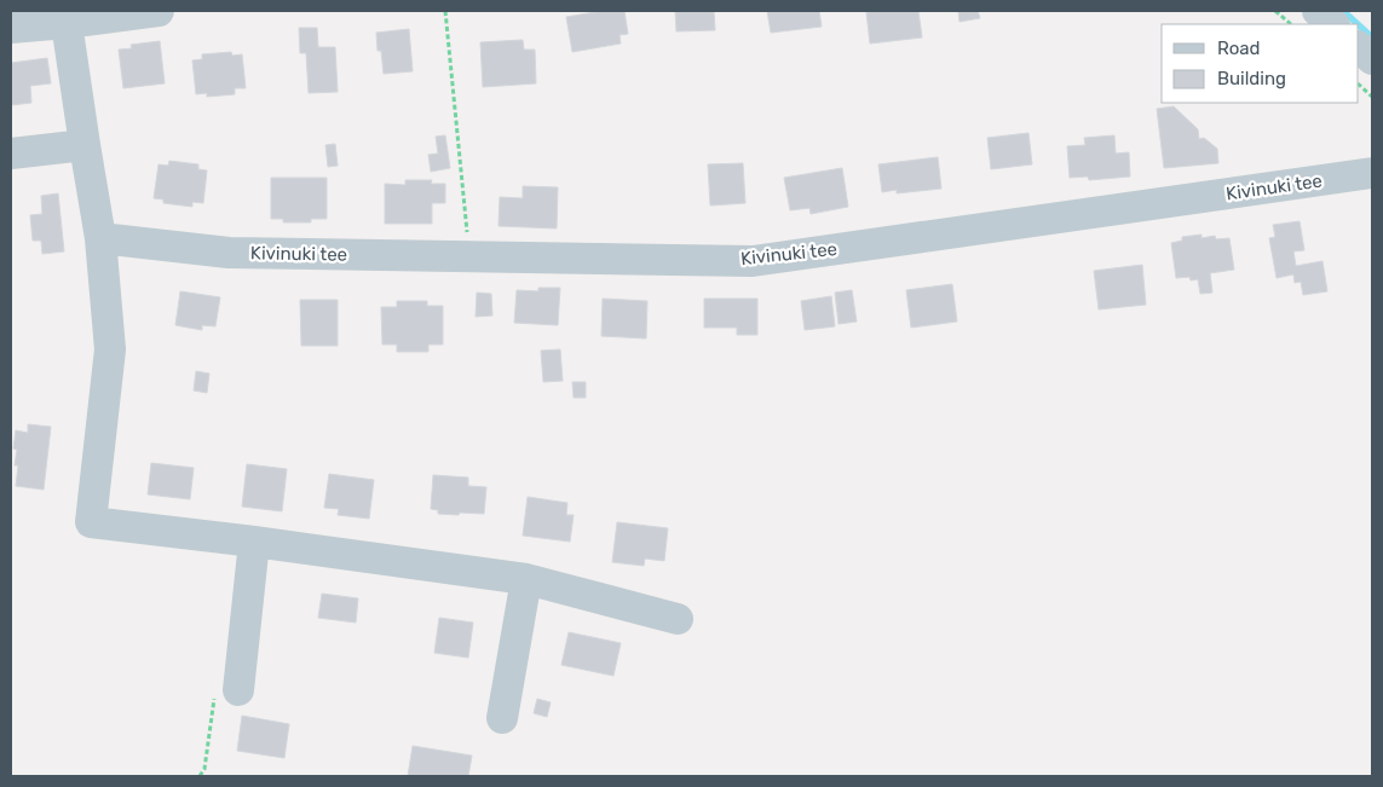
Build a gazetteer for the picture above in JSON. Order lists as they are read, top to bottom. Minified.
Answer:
{"streets":{"street":["Kivinuki tee"]},"legend":["Road","Building"]}
